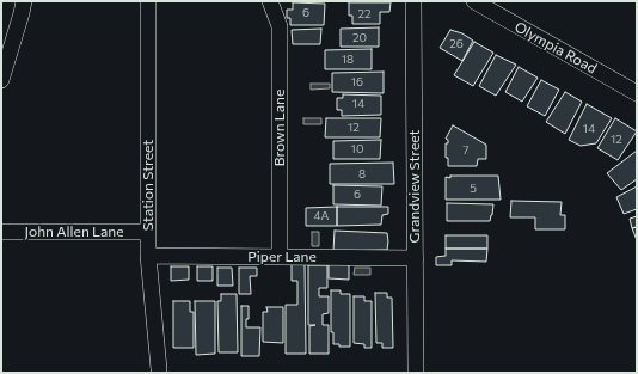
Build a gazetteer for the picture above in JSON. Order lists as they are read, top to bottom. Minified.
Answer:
{"streets":{"street":["Olympia Road","Brown Lane","Station Street","Grandview Street","John Allen Lane","Piper Lane"]},"crossings":[["Brown Lane","Piper Lane"],["Station Street","John Allen Lane"],["Station Street","Piper Lane"],["Grandview Street","Piper Lane"]],"house_numbers":["6","22","20","26","18","16","14","12","14","12","10","7","8","5","6","4A"]}
